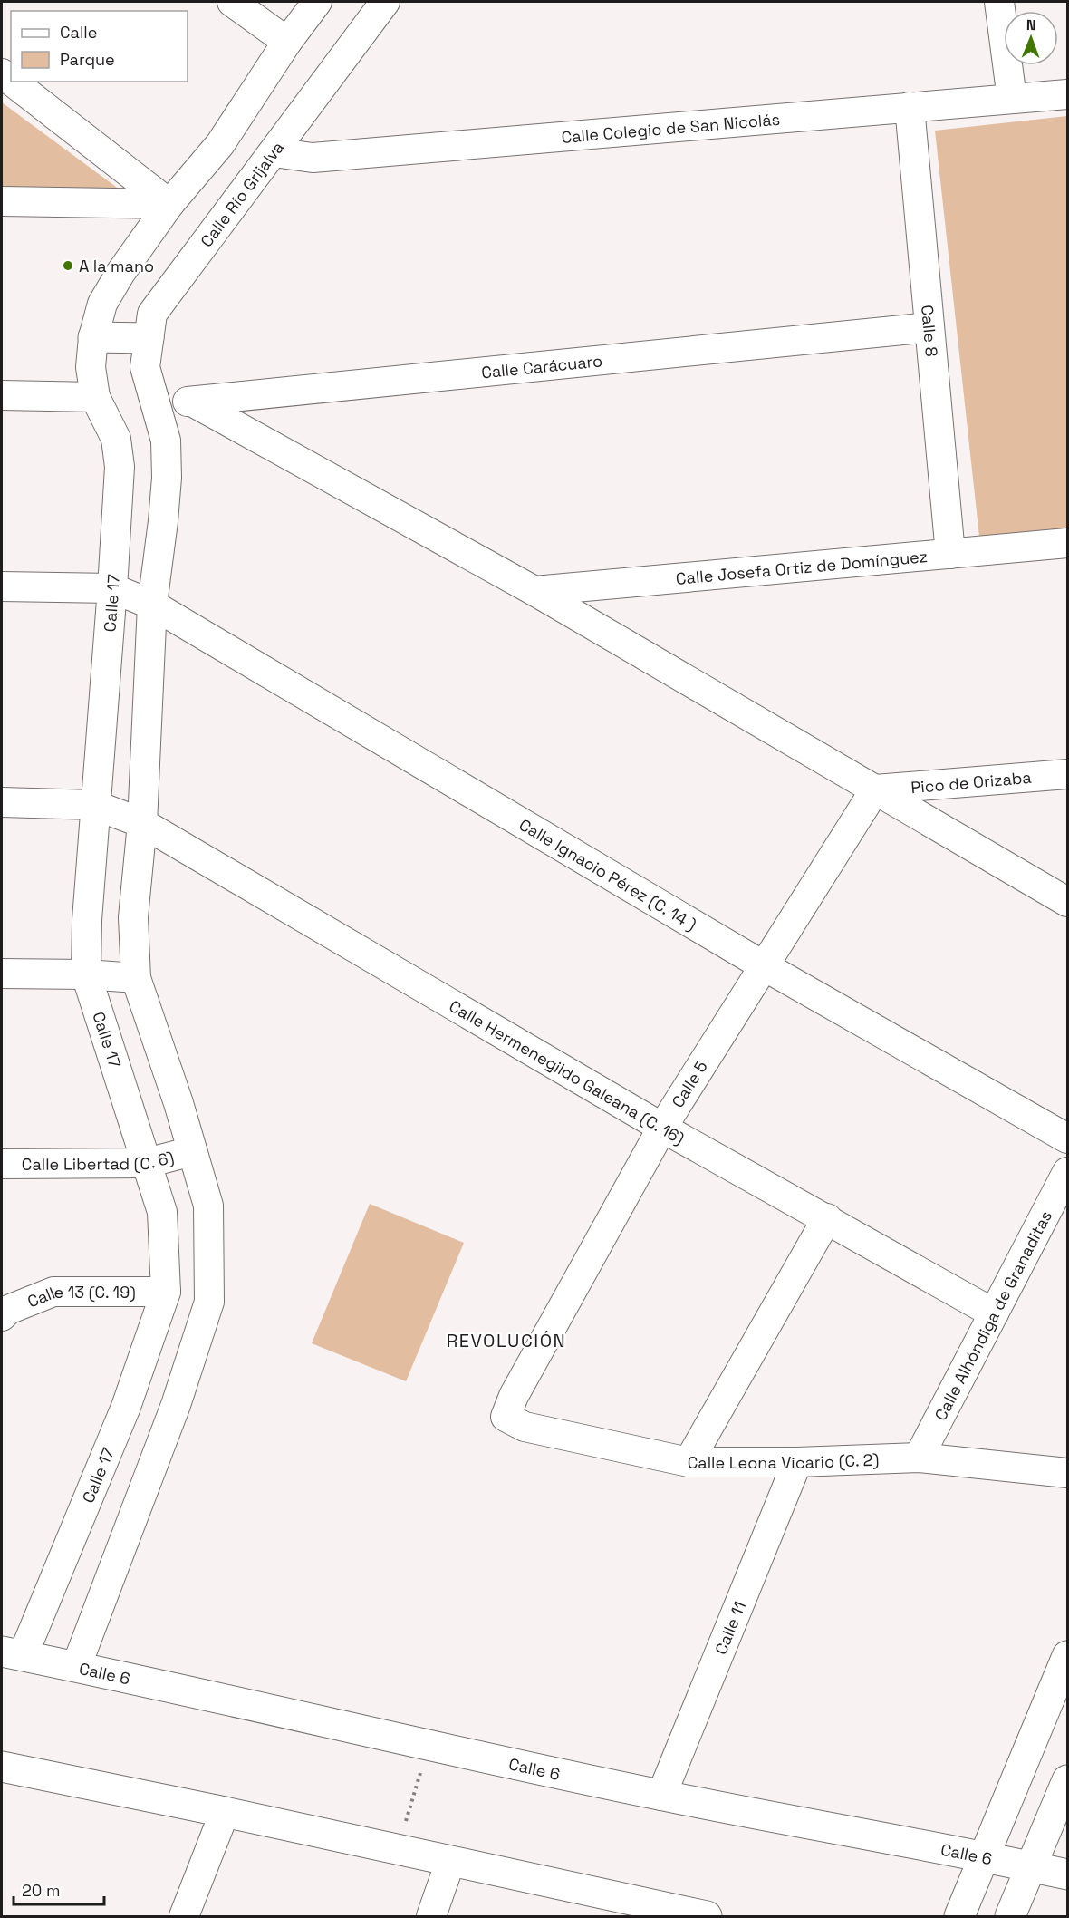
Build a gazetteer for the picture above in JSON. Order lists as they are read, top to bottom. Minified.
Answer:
{"streets":{"main road":["Calle 6"],"street":["Calle Colegio de San Nicolás","Calle Río Grijalva","Calle 8","Calle Carácuaro","Calle Josefa Ortiz de Domínguez","Calle 17","Pico de Orizaba","Calle Ignacio Pérez (C. 14 )","Calle Hermenegildo Galeana (C. 16)","Calle 5","Calle Libertad (C. 6)","Calle 13 (C. 19)","Calle Alhóndiga de Granaditas","Calle Leona Vicario (C. 2)","Calle 11"]},"crossings":[["Calle Colegio de San Nicolás","Calle Río Grijalva"],["Calle Colegio de San Nicolás","Calle 8"],["Calle Río Grijalva","Calle Carácuaro"],["Calle 8","Calle Carácuaro"],["Calle 8","Calle Josefa Ortiz de Domínguez"],["Calle 17","Calle Ignacio Pérez (C. 14 )"],["Calle 17","Calle Hermenegildo Galeana (C. 16)"],["Calle 17","Calle Libertad (C. 6)"],["Calle 17","Calle 13 (C. 19)"],["Calle 17","Calle 6"],["Pico de Orizaba","Calle 5"],["Calle Ignacio Pérez (C. 14 )","Calle 5"],["Calle Hermenegildo Galeana (C. 16)","Calle 5"],["Calle Hermenegildo Galeana (C. 16)","Calle Alhóndiga de Granaditas"],["Calle 5","Calle Leona Vicario (C. 2)"],["Calle Alhóndiga de Granaditas","Calle Leona Vicario (C. 2)"],["Calle Leona Vicario (C. 2)","Calle 11"],["Calle 11","Calle 6"]],"districts":["REVOLUCIÓN"],"places":["A la mano"],"legend":["Calle","Parque"],"scale_bar":"20 m","north":"top"}
